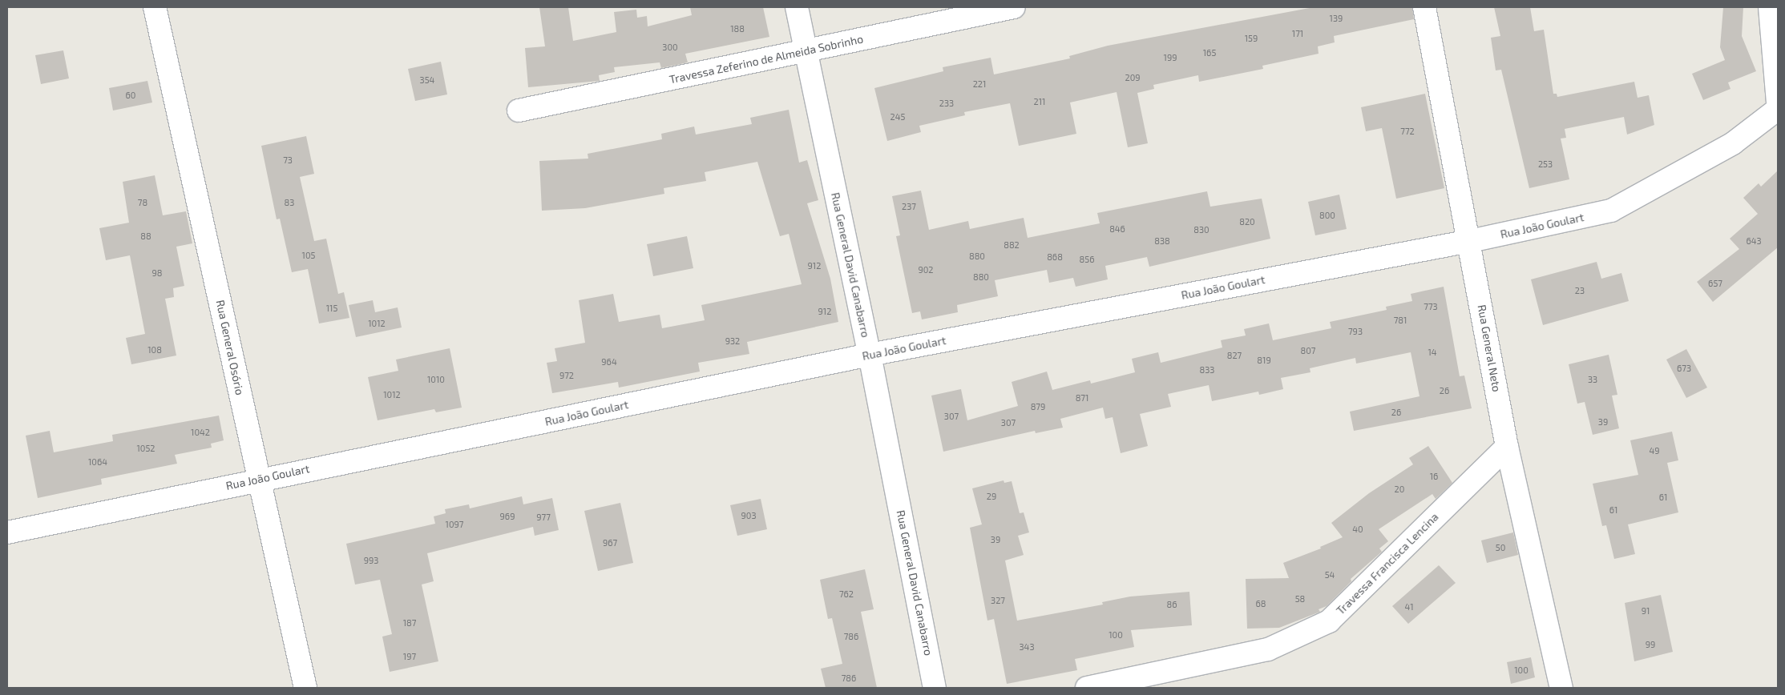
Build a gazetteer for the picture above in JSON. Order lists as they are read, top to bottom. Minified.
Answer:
{"streets":{"street":["Travessa Zeferino de Almeida Sobrinho","Rua João Goulart","Rua General David Canabarro","Rua General Osório","Rua General Neto","Travessa Francisca Lencina"]},"crossings":[["Travessa Zeferino de Almeida Sobrinho","Rua General David Canabarro"],["Rua João Goulart","Rua General David Canabarro"],["Rua João Goulart","Rua General Osório"],["Rua João Goulart","Rua General Neto"],["Rua General Neto","Travessa Francisca Lencina"]],"house_numbers":["139","188","171","159","300","165","199","209","354","221","60","211","233","245","772","73","253","78","83","237","800","820","846","830","88","838","643","882","105","880","868","856","912","902","98","880","657","23","773","115","912","781","1012","793","932","108","807","14","827","819","964","673","833","972","1010","33","26","1012","871","879","26","307","39","307","1042","1052","49","1064","16","20","29","61","61","903","969","977","1097","40","39","967","50","993","54","762","58","327","68","86","41","91","187","100","786","99","343","197","100","786"]}
